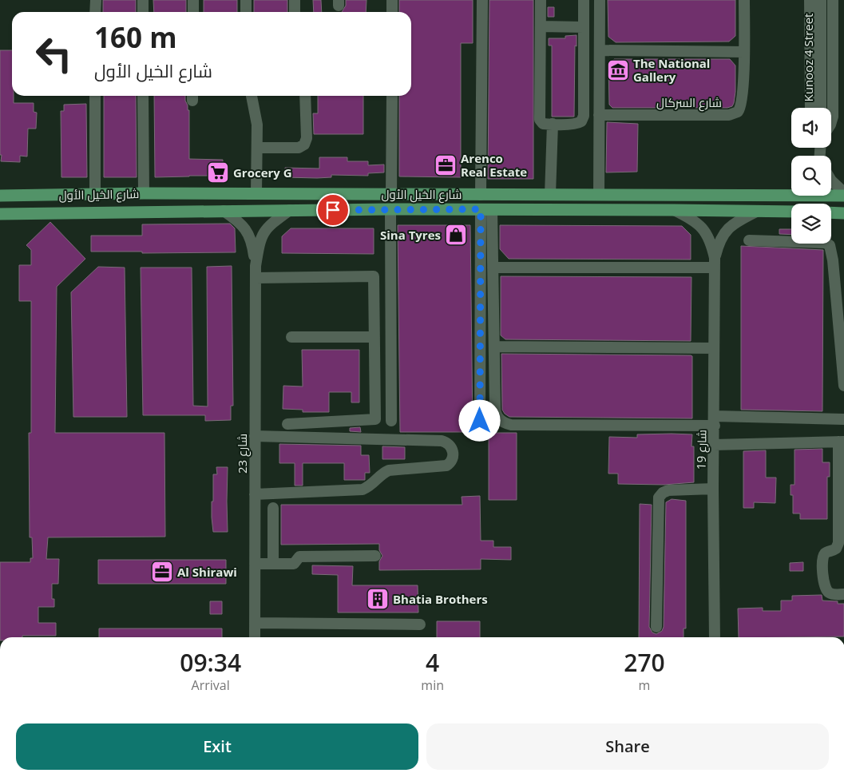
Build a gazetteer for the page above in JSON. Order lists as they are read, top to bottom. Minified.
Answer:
{"streets":{"main road":["شارع الخيل الأول"],"street":["Kunooz 4 Street","شارع السركال","شارع 19","شارع 23"]},"crossings":[["شارع الخيل الأول","شارع 19"],["شارع الخيل الأول","شارع 23"]],"places":{"museum":["The National Gallery"],"office":["Arenco Real Estate","Al Shirawi"],"supermarket":["Grocery G"],"shop":["Sina Tyres"],"building":["Bhatia Brothers"]},"page":{"turn":["160 m","شارع الخيل الأول"],"eta":["09:34","Arrival","4","min","270","m"],"buttons":["Exit","Share"]}}
